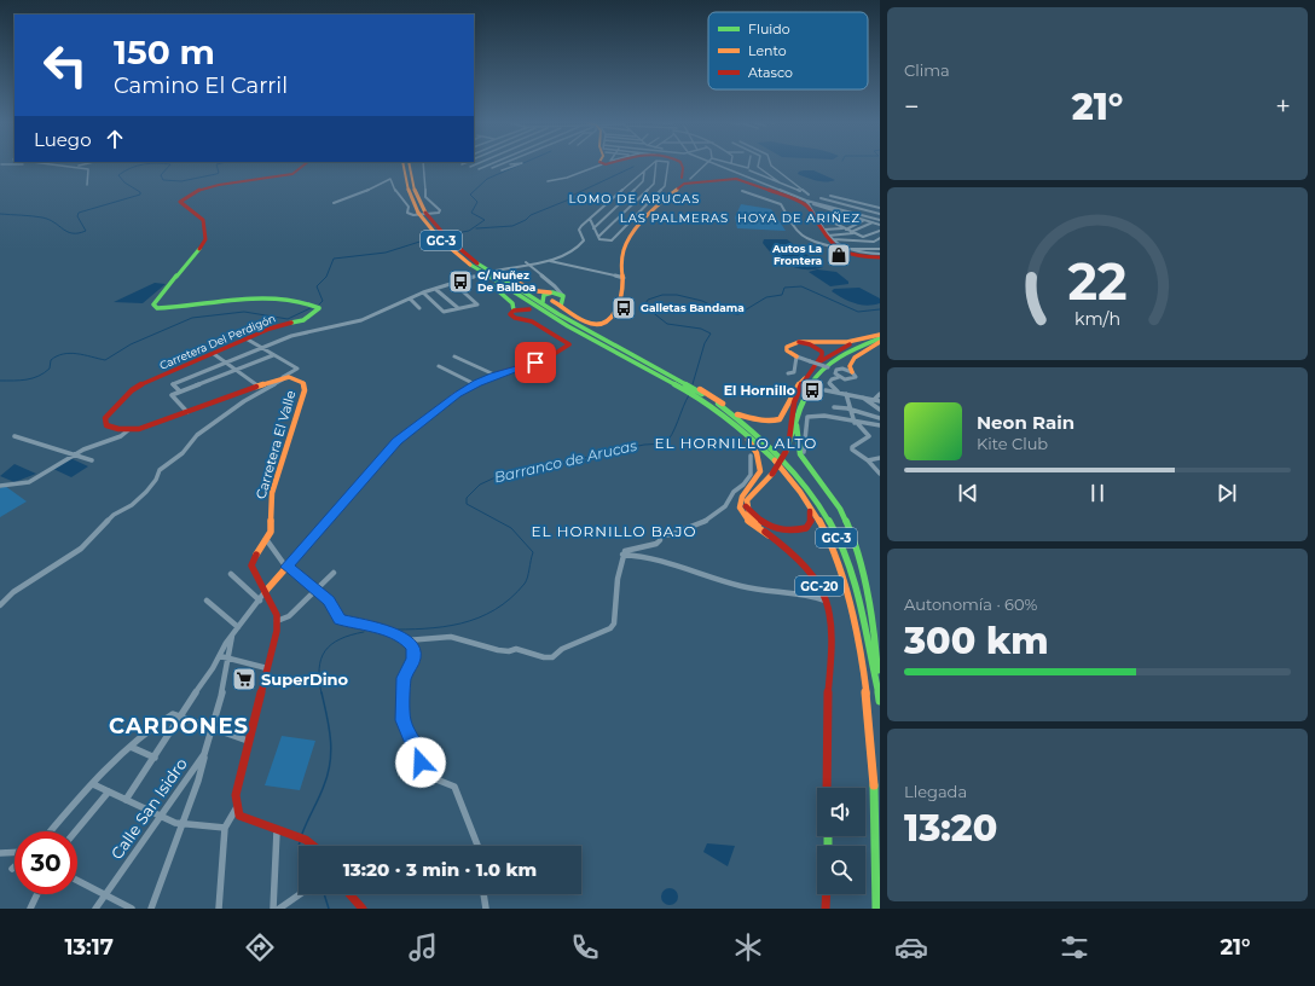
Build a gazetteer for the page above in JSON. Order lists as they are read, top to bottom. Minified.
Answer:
{"streets":{"main road":["GC-3","Carretera Del Perdigón","Carretera El Valle","GC-20"],"street":["Calle San Isidro"]},"crossings":[["Carretera Del Perdigón","Carretera El Valle"]],"districts":["LOMO DE ARUCAS","LAS PALMERAS","HOYA DE ARIÑEZ","EL HORNILLO ALTO","EL HORNILLO BAJO","CARDONES"],"water":["Barranco de Arucas"],"places":{"shop":["Autos La Frontera"],"bus stop":["C/ Nuñez De Balboa","Galletas Bandama","El Hornillo"],"supermarket":["SuperDino"]},"legend":["Fluido","Lento","Atasco"],"page":{"tile":["Clima",["Autonomía · 60%","300 km"],["Llegada","13:20"]],"turn":["150 m","Camino El Carril"],"heat":["−","21°","+"],"then":"Luego","song":["Neon Rain","Kite Club"],"limit":"30","trip":"13:20 · 3 min · 1.0 km","tabs":["13:17","21°"],"gauge":["22","km/h"]}}
